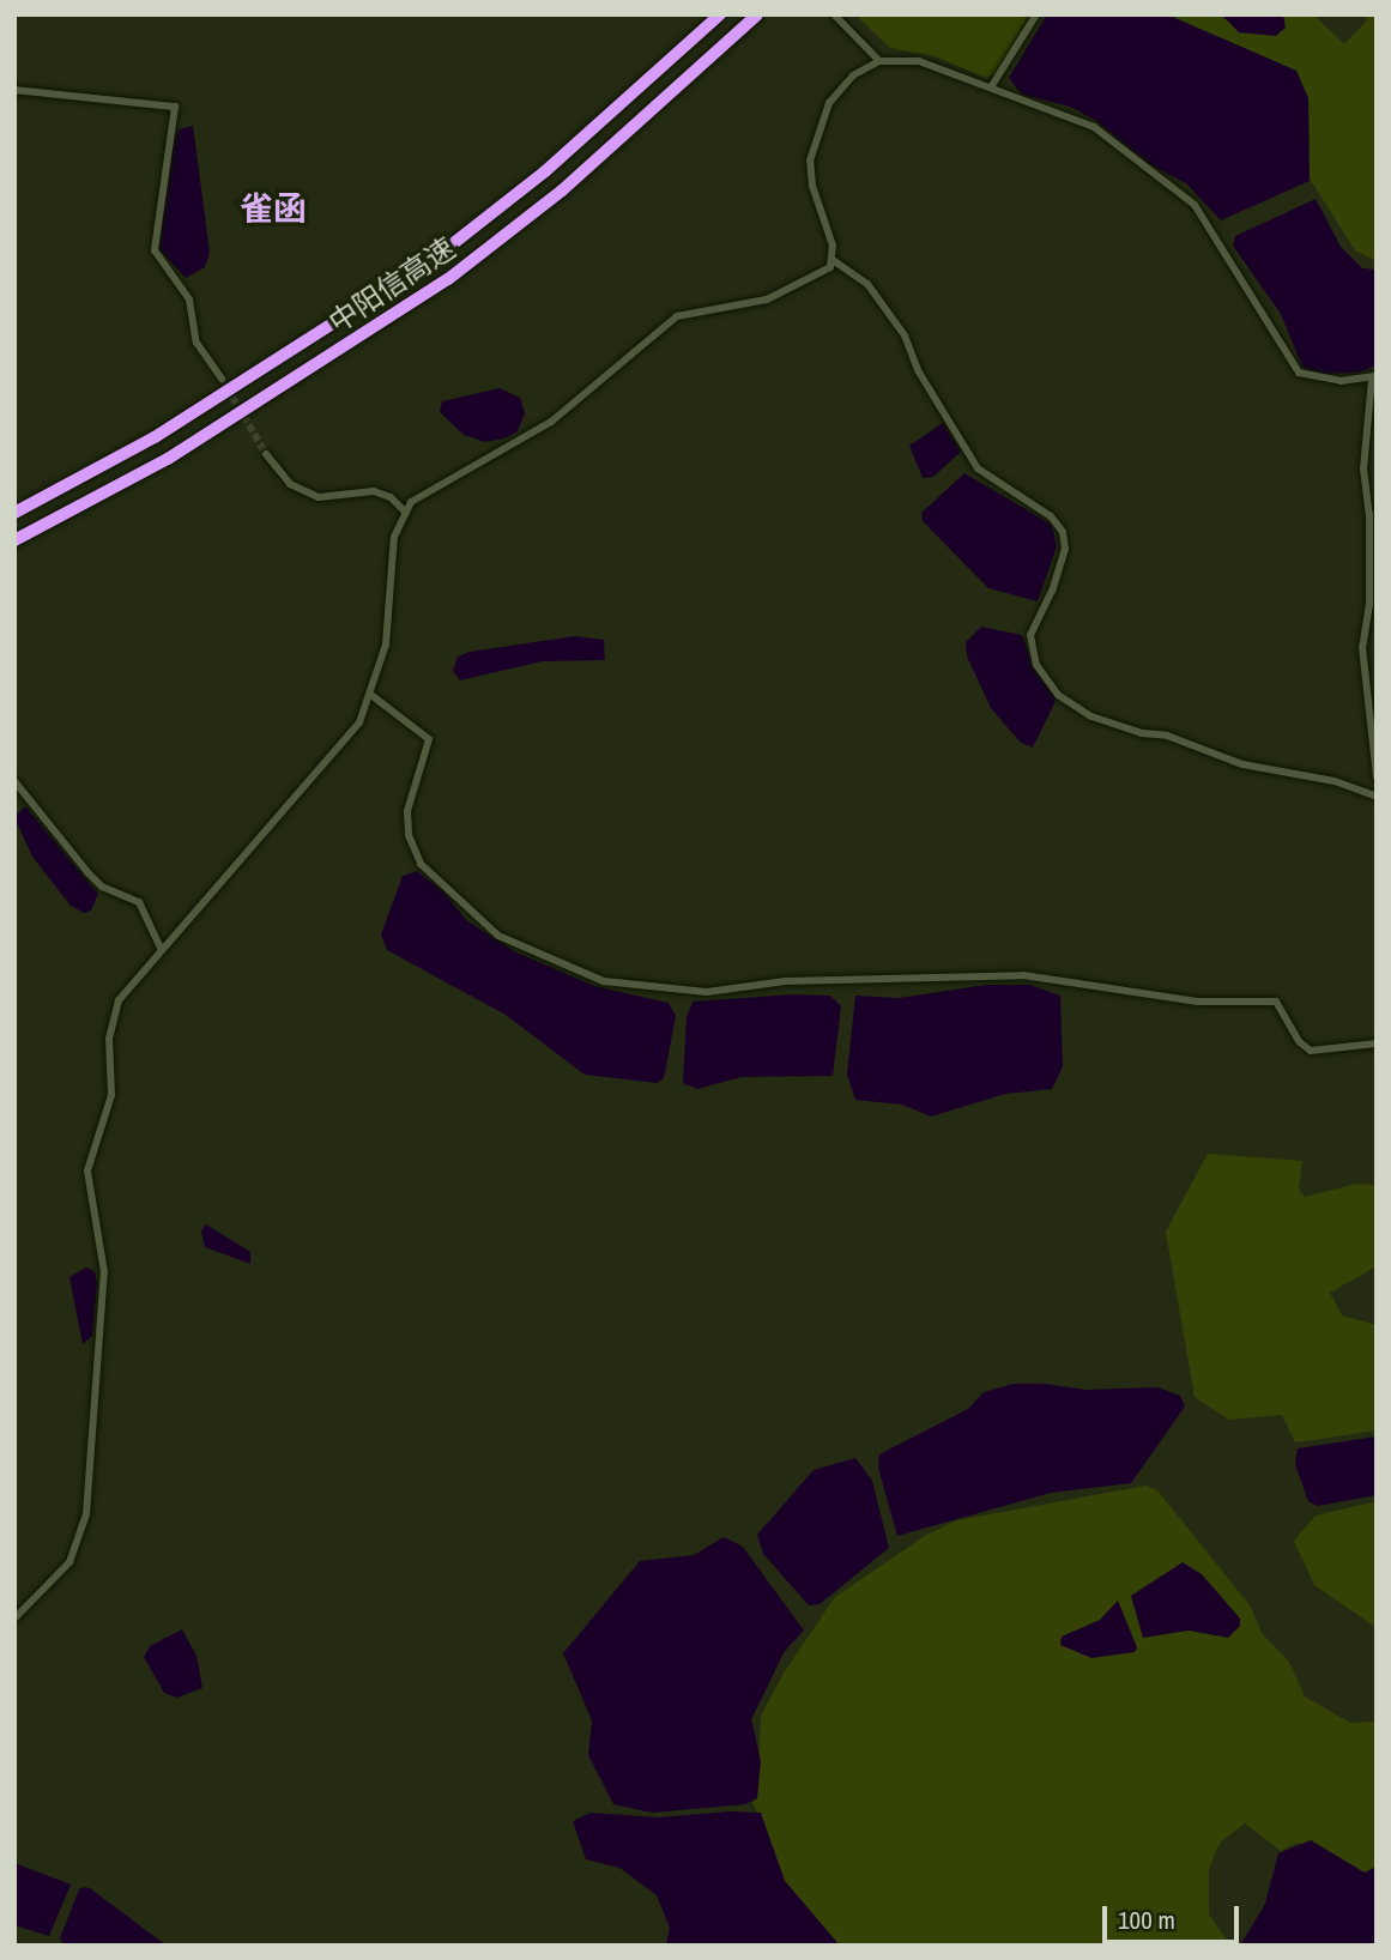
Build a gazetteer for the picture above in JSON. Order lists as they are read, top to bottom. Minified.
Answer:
{"streets":{"highway":["中阳信高速"]},"districts":["雀函"],"scale_bar":"100 m"}
